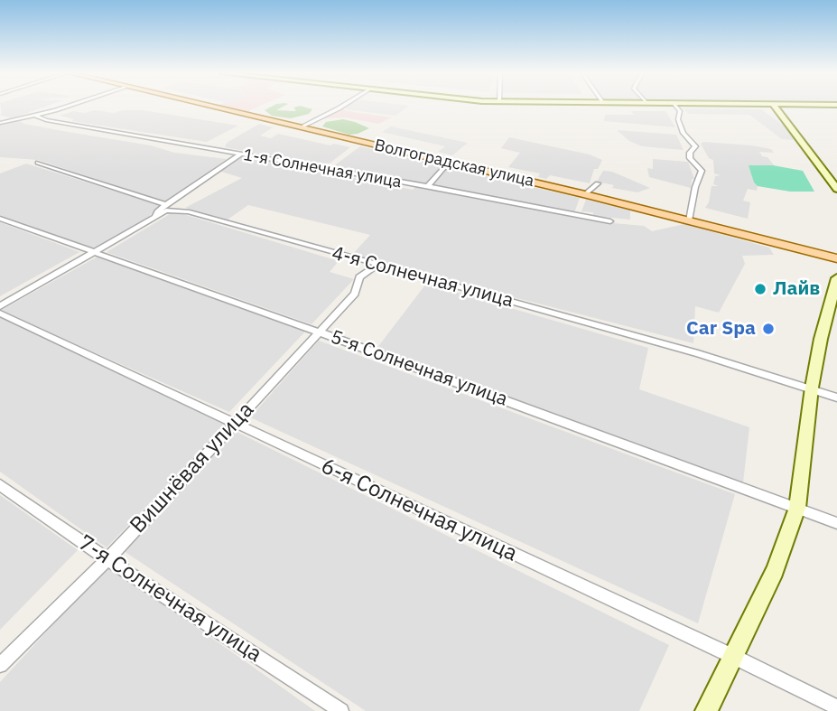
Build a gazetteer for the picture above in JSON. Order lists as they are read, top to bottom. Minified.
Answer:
{"streets":{"main road":["Волгоградская улица"],"street":["1-я Солнечная улица","4-я Солнечная улица","5-я Солнечная улица","Вишнёвая улица","6-я Солнечная улица","7-я Солнечная улица"]},"crossings":[["4-я Солнечная улица","Вишнёвая улица"],["5-я Солнечная улица","Вишнёвая улица"],["Вишнёвая улица","6-я Солнечная улица"],["Вишнёвая улица","7-я Солнечная улица"]],"places":["Лайв","Car Spa"]}
